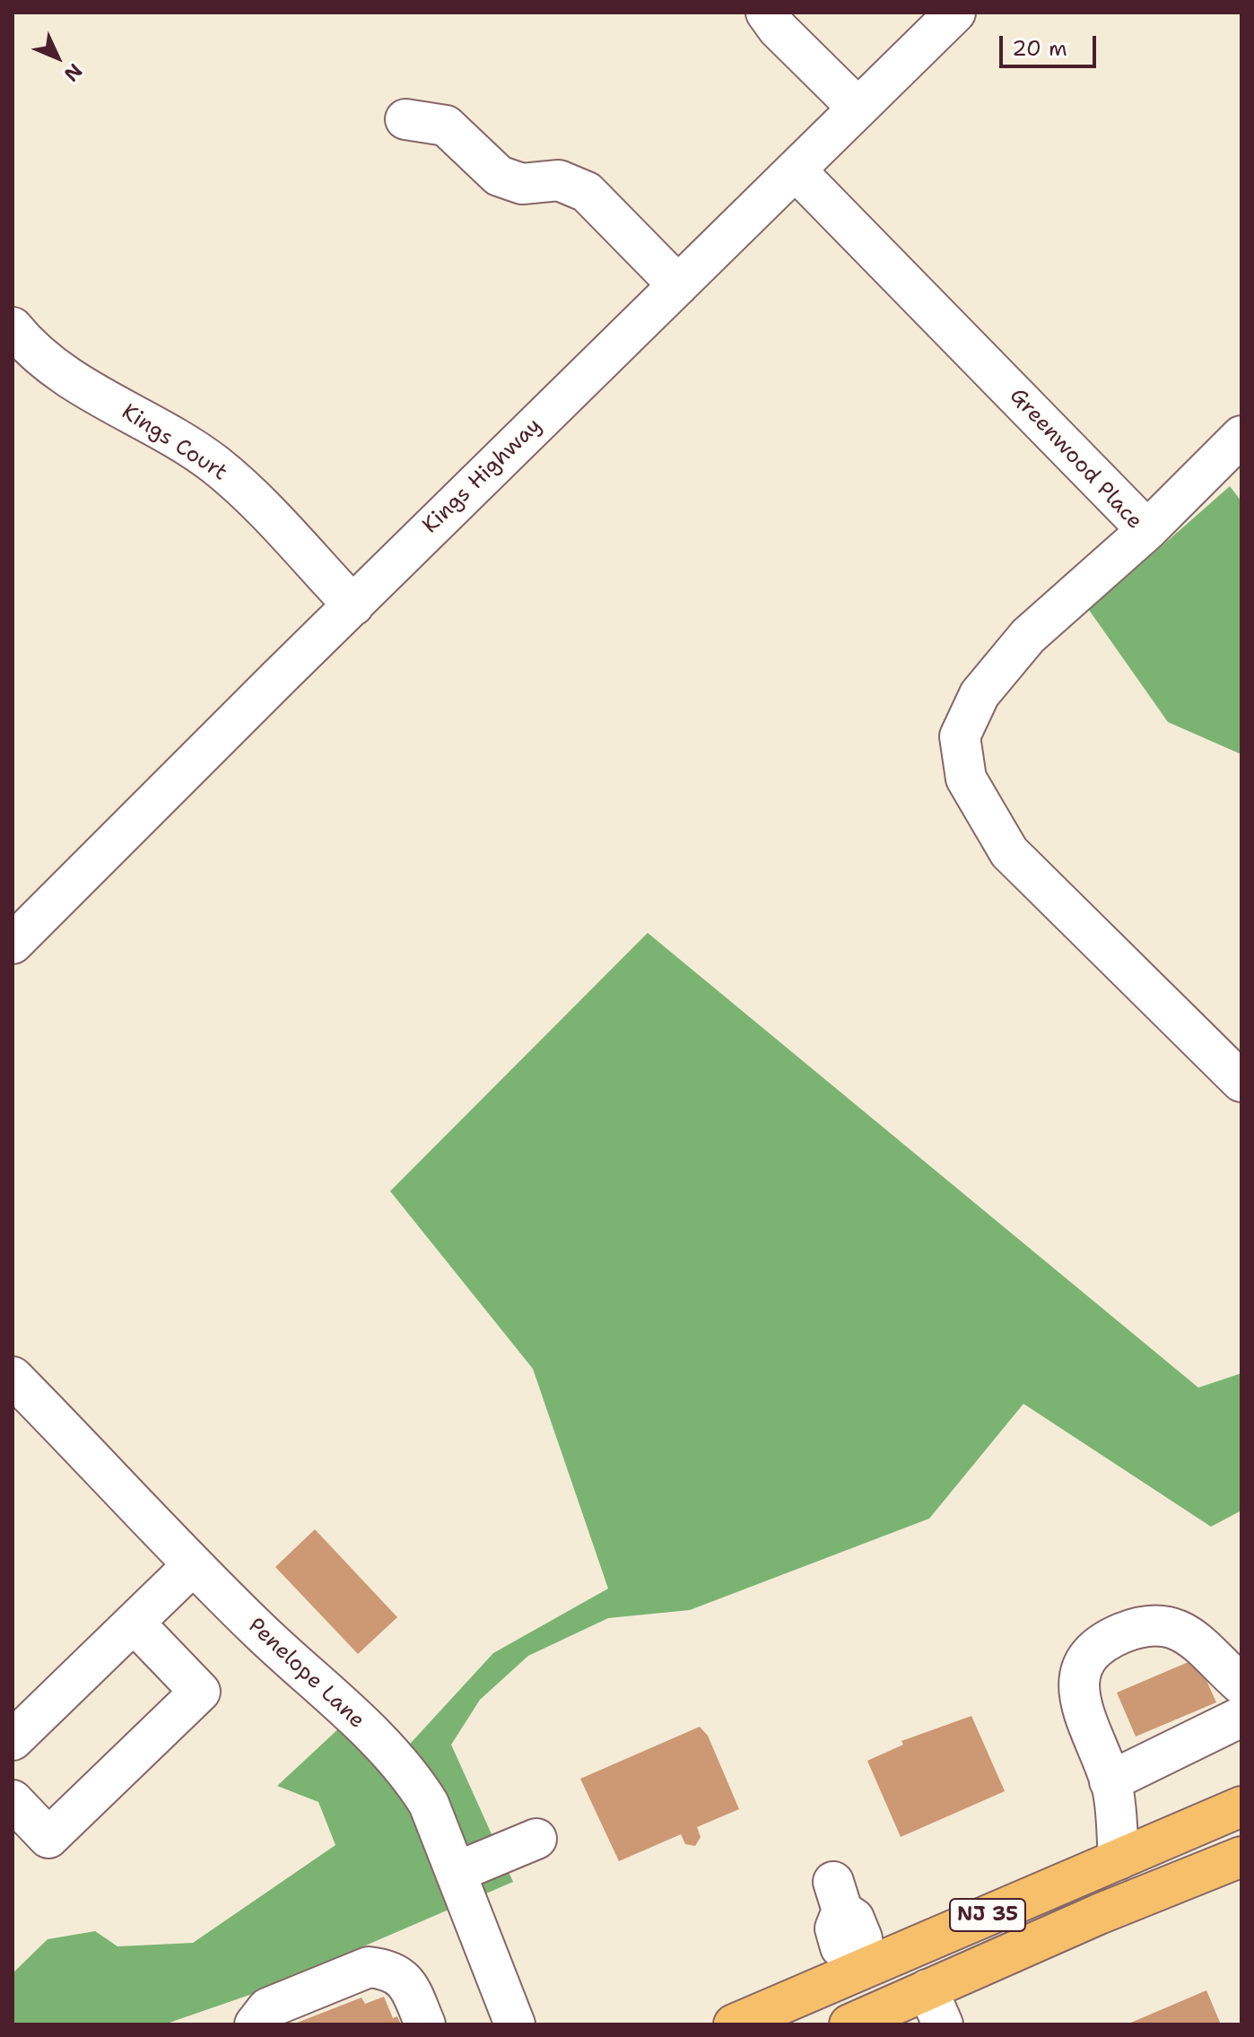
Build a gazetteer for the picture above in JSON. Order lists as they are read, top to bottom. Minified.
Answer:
{"streets":{"highway":["NJ 35"],"street":["Kings Court","Greenwood Place","Kings Highway","Penelope Lane"]},"crossings":[["Kings Court","Kings Highway"],["Greenwood Place","Kings Highway"]],"scale_bar":"20 m","north":"bottom right"}
